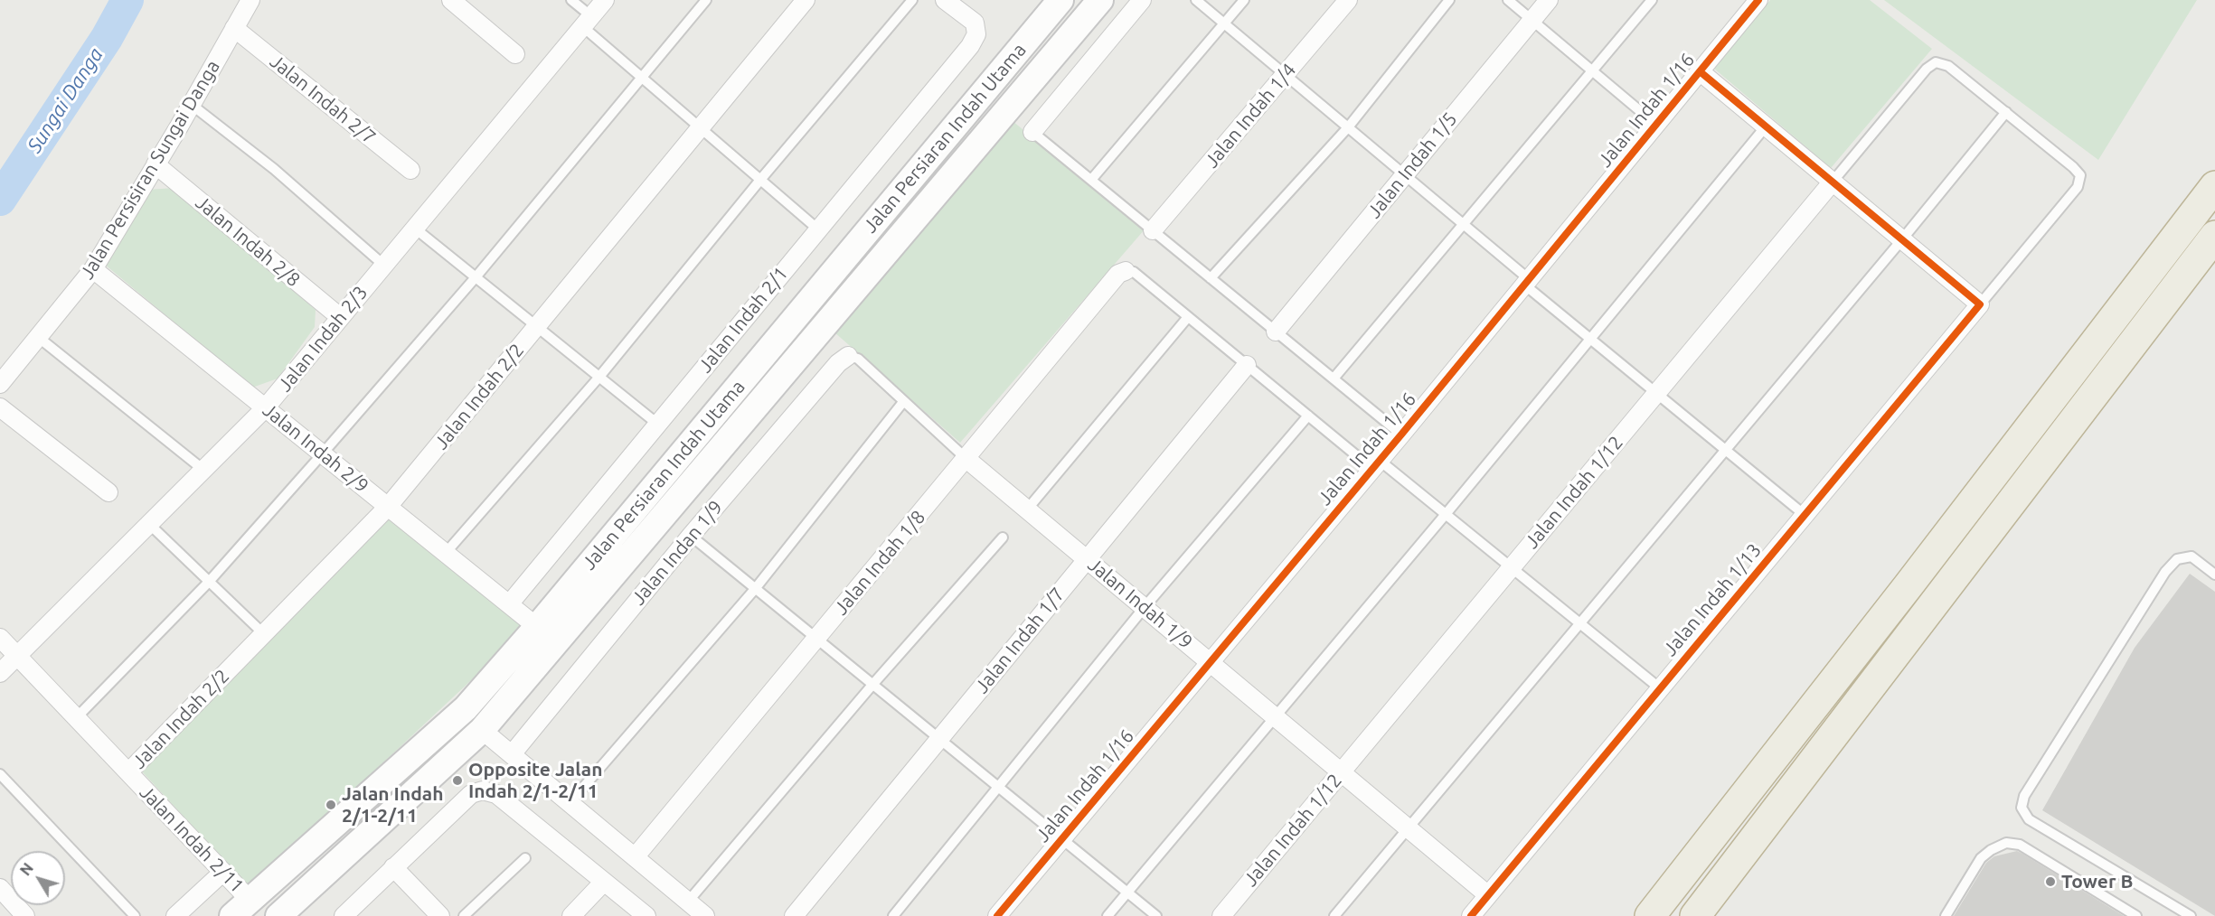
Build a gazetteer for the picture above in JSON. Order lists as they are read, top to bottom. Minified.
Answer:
{"streets":{"main road":["Jalan Persiaran Indah Utama"],"street":["Jalan Indah 2/7","Jalan Indah 1/16","Jalan Indah 1/4","Jalan Indah 1/5","Jalan Persisiran Sungai Danga","Jalan Indah 2/8","Jalan Indah 2/1","Jalan Indah 2/3","Jalan Indah 2/2","Jalan Indah 2/9","Jalan Indah 1/12","Jalan Indan 1/9","Jalan Indah 1/8","Jalan Indah 1/13","Jalan Indah 1/9","Jalan Indah 1/7","Jalan Indah 2/11"]},"crossings":[["Jalan Indah 2/7","Jalan Persisiran Sungai Danga"],["Jalan Indah 1/16","Jalan Indah 1/9"],["Jalan Persiaran Indah Utama","Jalan Indah 2/9"],["Jalan Persiaran Indah Utama","Jalan Indah 2/11"],["Jalan Persisiran Sungai Danga","Jalan Indah 2/8"],["Jalan Persisiran Sungai Danga","Jalan Indah 2/9"],["Jalan Indah 2/8","Jalan Indah 2/3"],["Jalan Indah 2/1","Jalan Indah 2/9"],["Jalan Indah 2/3","Jalan Indah 2/9"],["Jalan Indah 2/3","Jalan Indah 2/11"],["Jalan Indah 2/2","Jalan Indah 2/9"],["Jalan Indah 2/2","Jalan Indah 2/11"],["Jalan Indah 1/12","Jalan Indah 1/13"],["Jalan Indah 1/12","Jalan Indah 1/9"],["Jalan Indah 1/8","Jalan Indah 1/9"],["Jalan Indah 1/13","Jalan Indah 1/9"],["Jalan Indah 1/9","Jalan Indah 1/7"]],"water":["Sungai Danga"],"places":["Opposite Jalan Indah 2/1-2/11","Jalan Indah 2/1-2/11","Tower B"],"north":"top left"}
